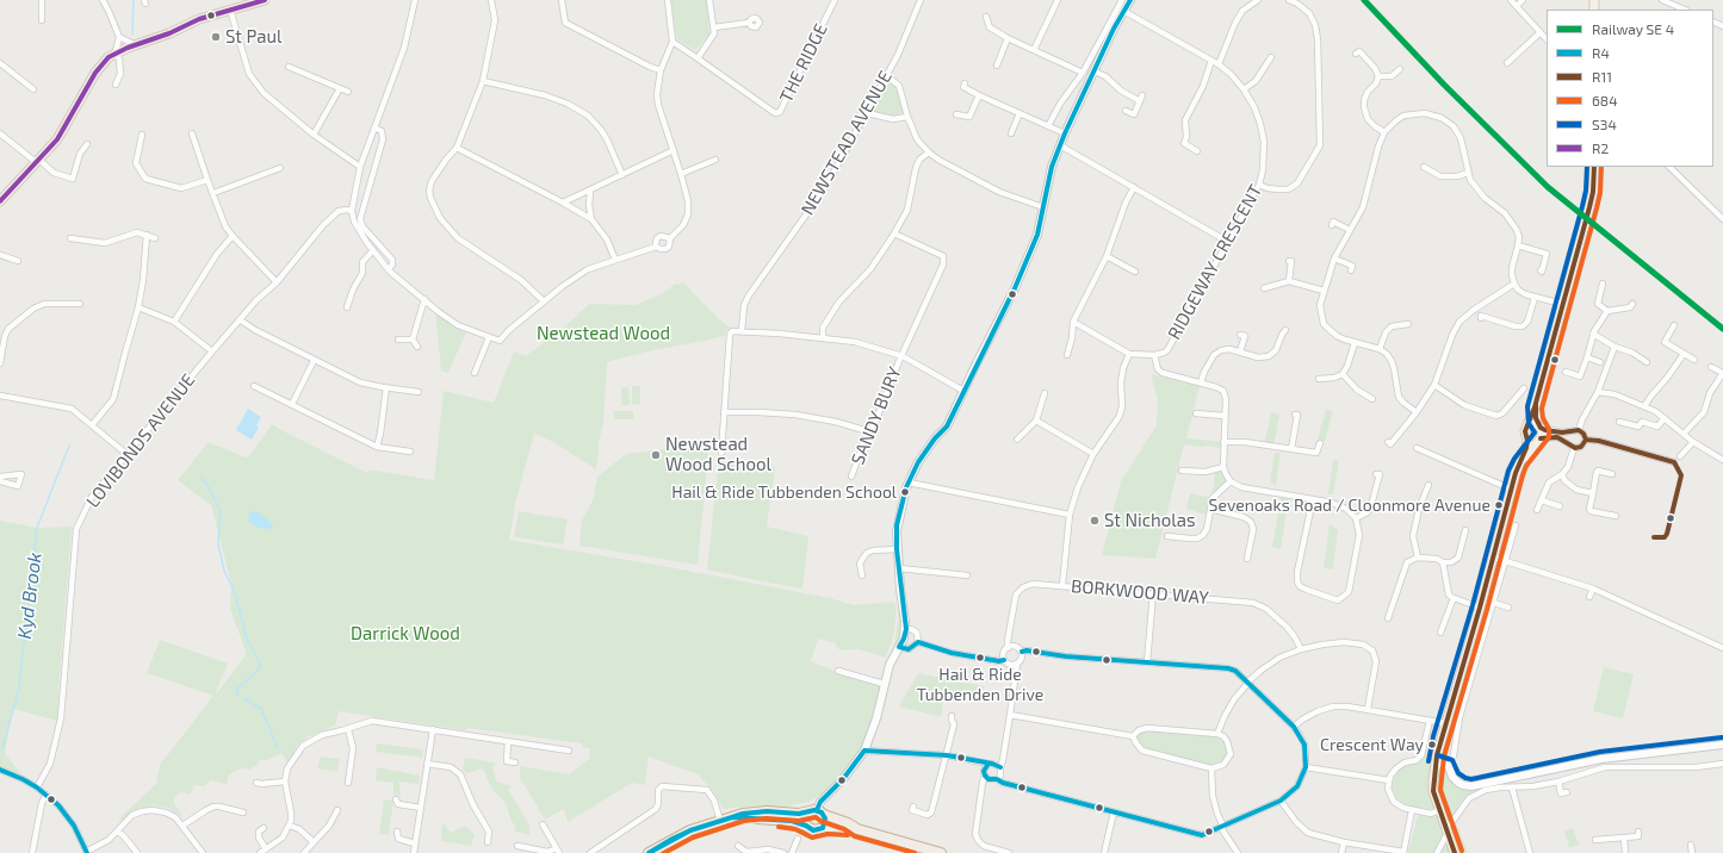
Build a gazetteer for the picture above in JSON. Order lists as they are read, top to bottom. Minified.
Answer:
{"streets":{"street":["THE RIDGE","NEWSTEAD AVENUE","RIDGEWAY CRESCENT","SANDY BURY","LOVIBONDS AVENUE","BORKWOOD WAY"]},"water":["Kyd Brook"],"parks":["Newstead Wood","Darrick Wood"],"places":["St Paul","Newstead Wood School","Hail & Ride Tubbenden School","Sevenoaks Road / Cloonmore Avenue","St Nicholas","Hail & Ride Tubbenden Drive","Crescent Way"],"lines":["transit line R4","transit line R2","transit line R11","transit line 684","transit line S34"],"legend":["Railway SE 4","R4","R11","684","S34","R2"]}
